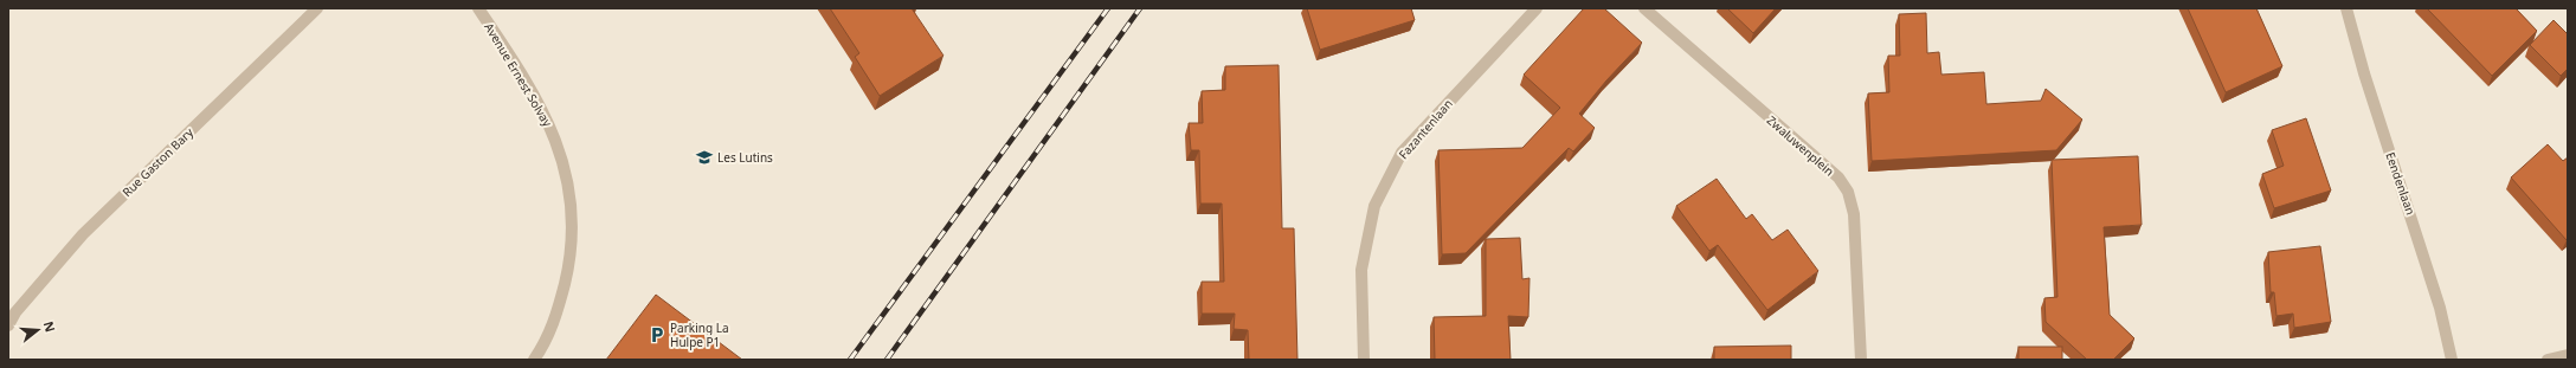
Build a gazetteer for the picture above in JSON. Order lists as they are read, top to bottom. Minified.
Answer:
{"streets":{"street":["Avenue Ernest Solvay","Fazantenlaan","Zwaluwenplein","Rue Gaston Bary","Eendenlaan"]},"places":{"school or university":["Les Lutins"],"parking":["Parking La Hulpe P1"]},"north":"right"}
